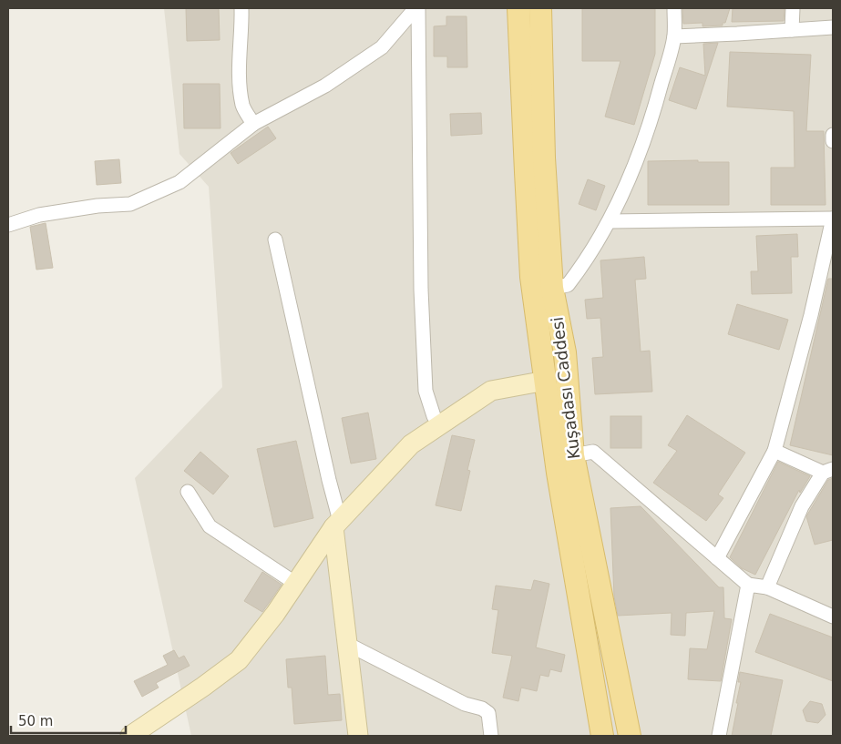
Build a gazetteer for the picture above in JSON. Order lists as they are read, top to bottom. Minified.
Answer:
{"streets":{"main road":["Kuşadası Caddesi"]},"scale_bar":"50 m"}
